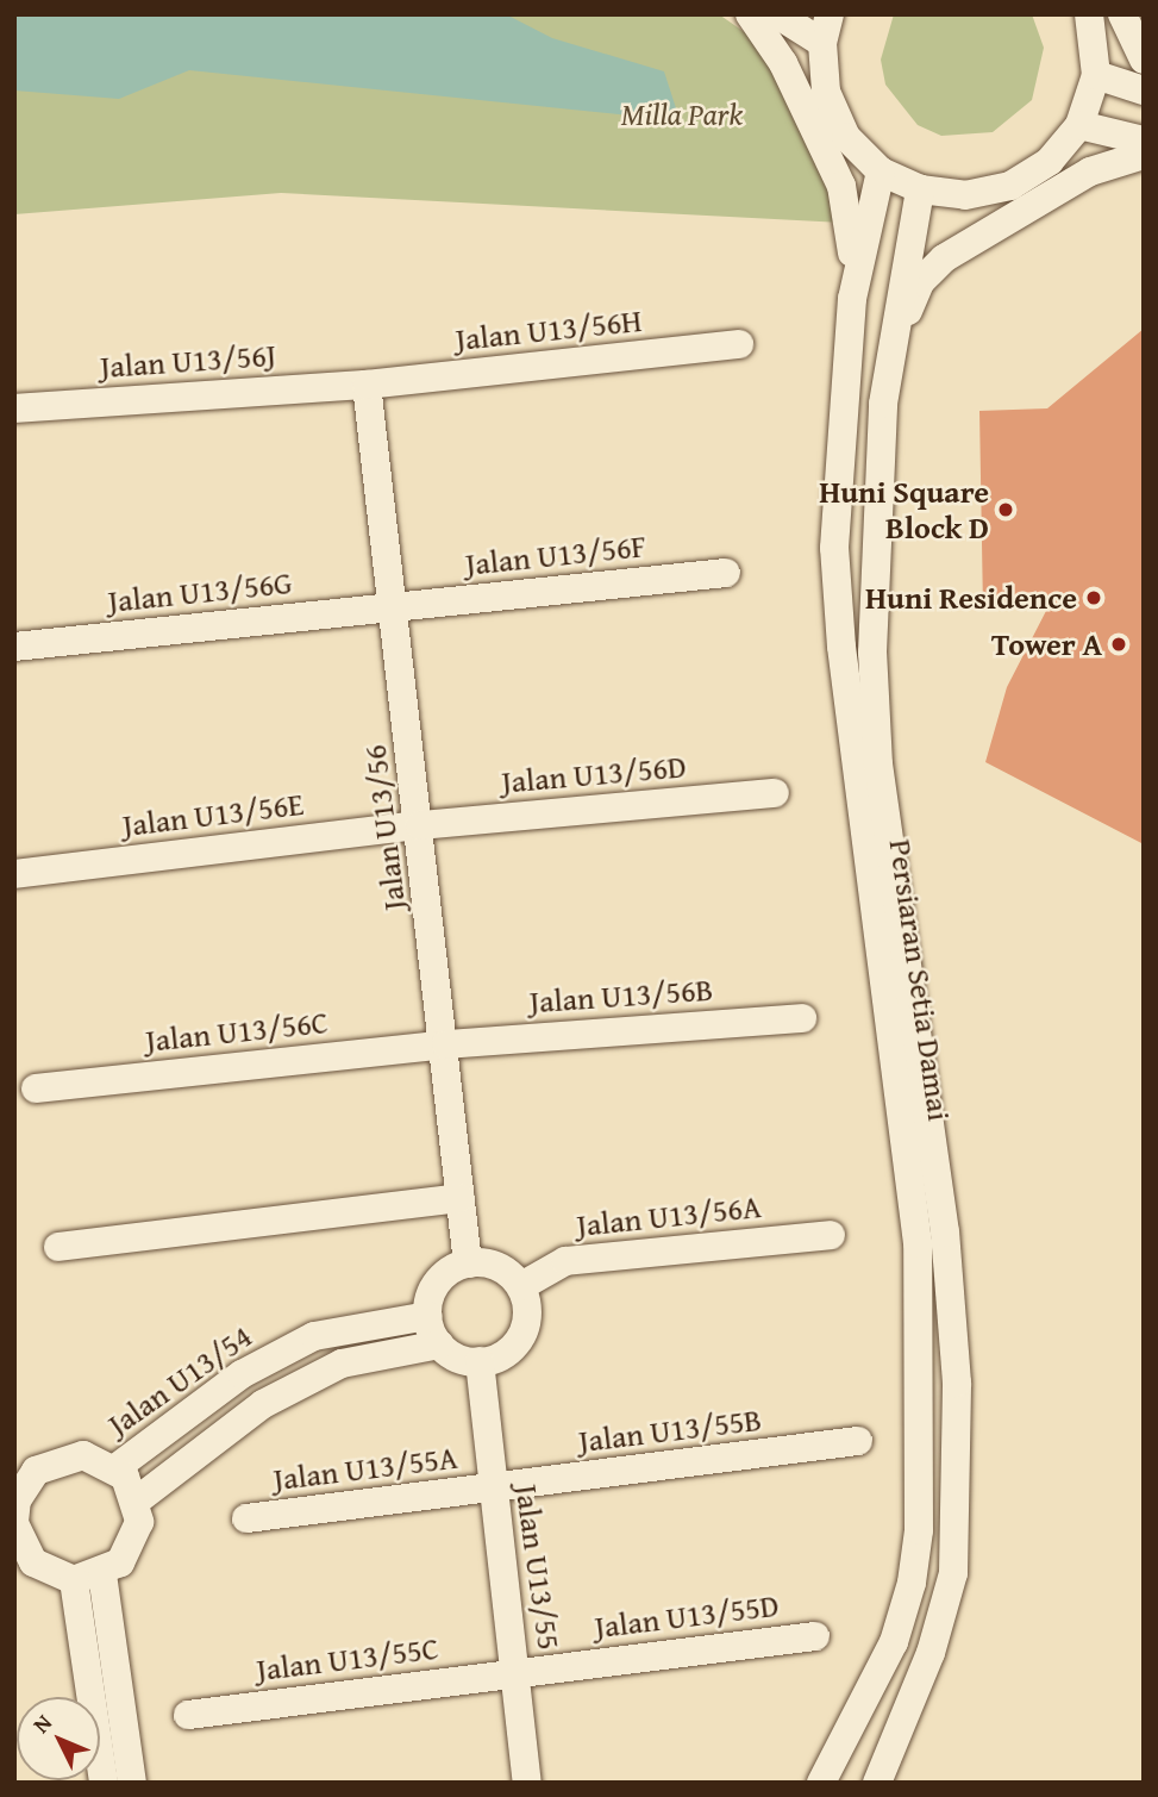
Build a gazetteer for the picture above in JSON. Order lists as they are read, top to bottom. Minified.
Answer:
{"streets":{"street":["Jalan U13/56H","Jalan U13/56J","Jalan U13/56F","Jalan U13/56G","Jalan U13/56D","Jalan U13/56E","Jalan U13/56","Persiaran Setia Damai","Jalan U13/56B","Jalan U13/56C","Jalan U13/56A","Jalan U13/54","Jalan U13/55B","Jalan U13/55A","Jalan U13/55","Jalan U13/55D","Jalan U13/55C"]},"crossings":[["Jalan U13/56H","Jalan U13/56J"],["Jalan U13/56H","Jalan U13/56"],["Jalan U13/56J","Jalan U13/56"],["Jalan U13/56F","Jalan U13/56G"],["Jalan U13/56F","Jalan U13/56"],["Jalan U13/56G","Jalan U13/56"],["Jalan U13/56D","Jalan U13/56E"],["Jalan U13/56D","Jalan U13/56"],["Jalan U13/56E","Jalan U13/56"],["Jalan U13/56","Jalan U13/56B"],["Jalan U13/56","Jalan U13/56C"],["Jalan U13/56","Jalan U13/56A"],["Jalan U13/56","Jalan U13/54"],["Jalan U13/56","Jalan U13/55"],["Jalan U13/56B","Jalan U13/56C"],["Jalan U13/56A","Jalan U13/54"],["Jalan U13/56A","Jalan U13/55"],["Jalan U13/54","Jalan U13/55"],["Jalan U13/55B","Jalan U13/55A"],["Jalan U13/55B","Jalan U13/55"],["Jalan U13/55A","Jalan U13/55"],["Jalan U13/55","Jalan U13/55D"],["Jalan U13/55","Jalan U13/55C"],["Jalan U13/55D","Jalan U13/55C"]],"parks":["Milla Park"],"places":["Huni Square Block D","Huni Residence","Tower A"],"north":"top left"}
